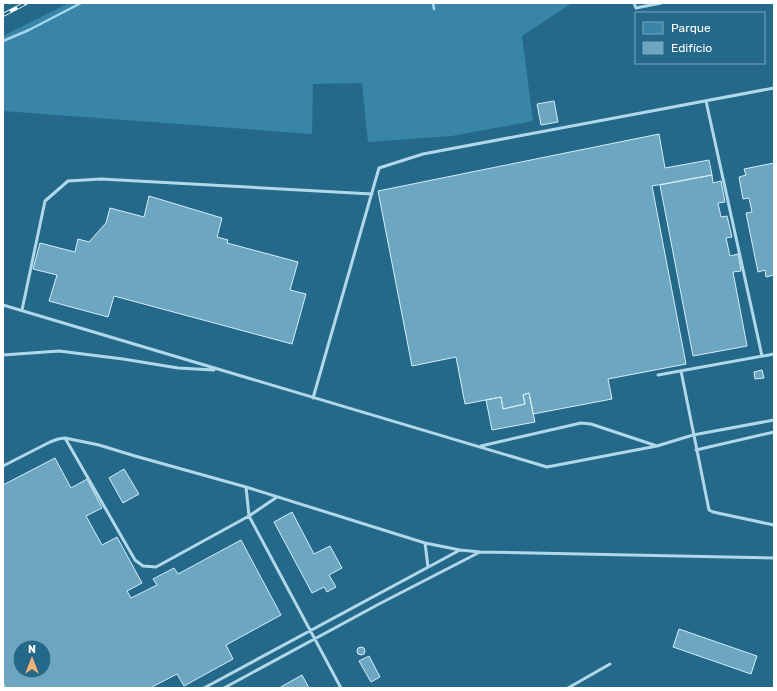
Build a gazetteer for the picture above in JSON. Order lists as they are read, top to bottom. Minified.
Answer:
{"legend":["Parque","Edifício"],"north":"top"}
